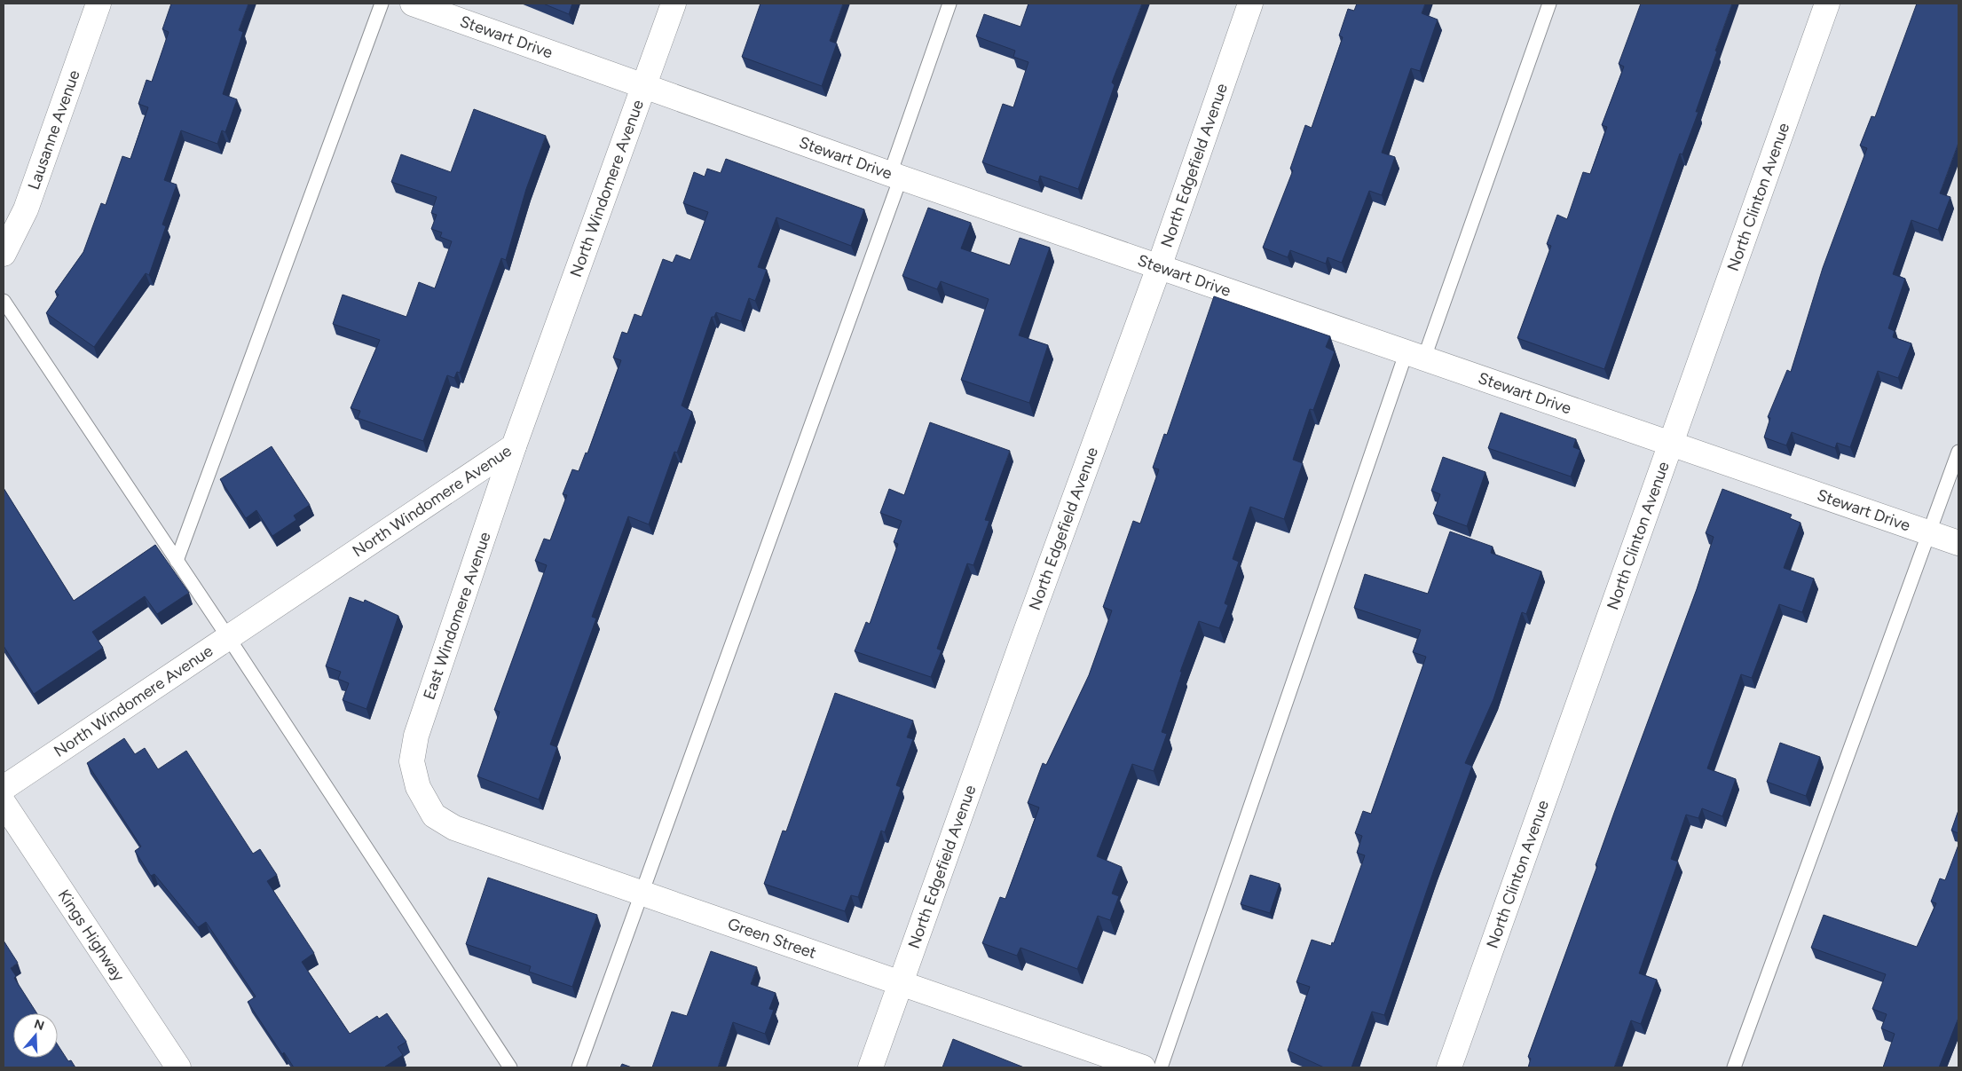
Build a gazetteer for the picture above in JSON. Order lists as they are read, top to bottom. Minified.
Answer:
{"streets":{"street":["Stewart Drive","Lausanne Avenue","North Edgefield Avenue","North Windomere Avenue","North Clinton Avenue","East Windomere Avenue","Kings Highway","Green Street"]},"crossings":[["Stewart Drive","North Edgefield Avenue"],["Stewart Drive","North Windomere Avenue"],["Stewart Drive","North Clinton Avenue"],["North Edgefield Avenue","Green Street"],["North Windomere Avenue","East Windomere Avenue"],["East Windomere Avenue","Green Street"]],"north":"top"}
